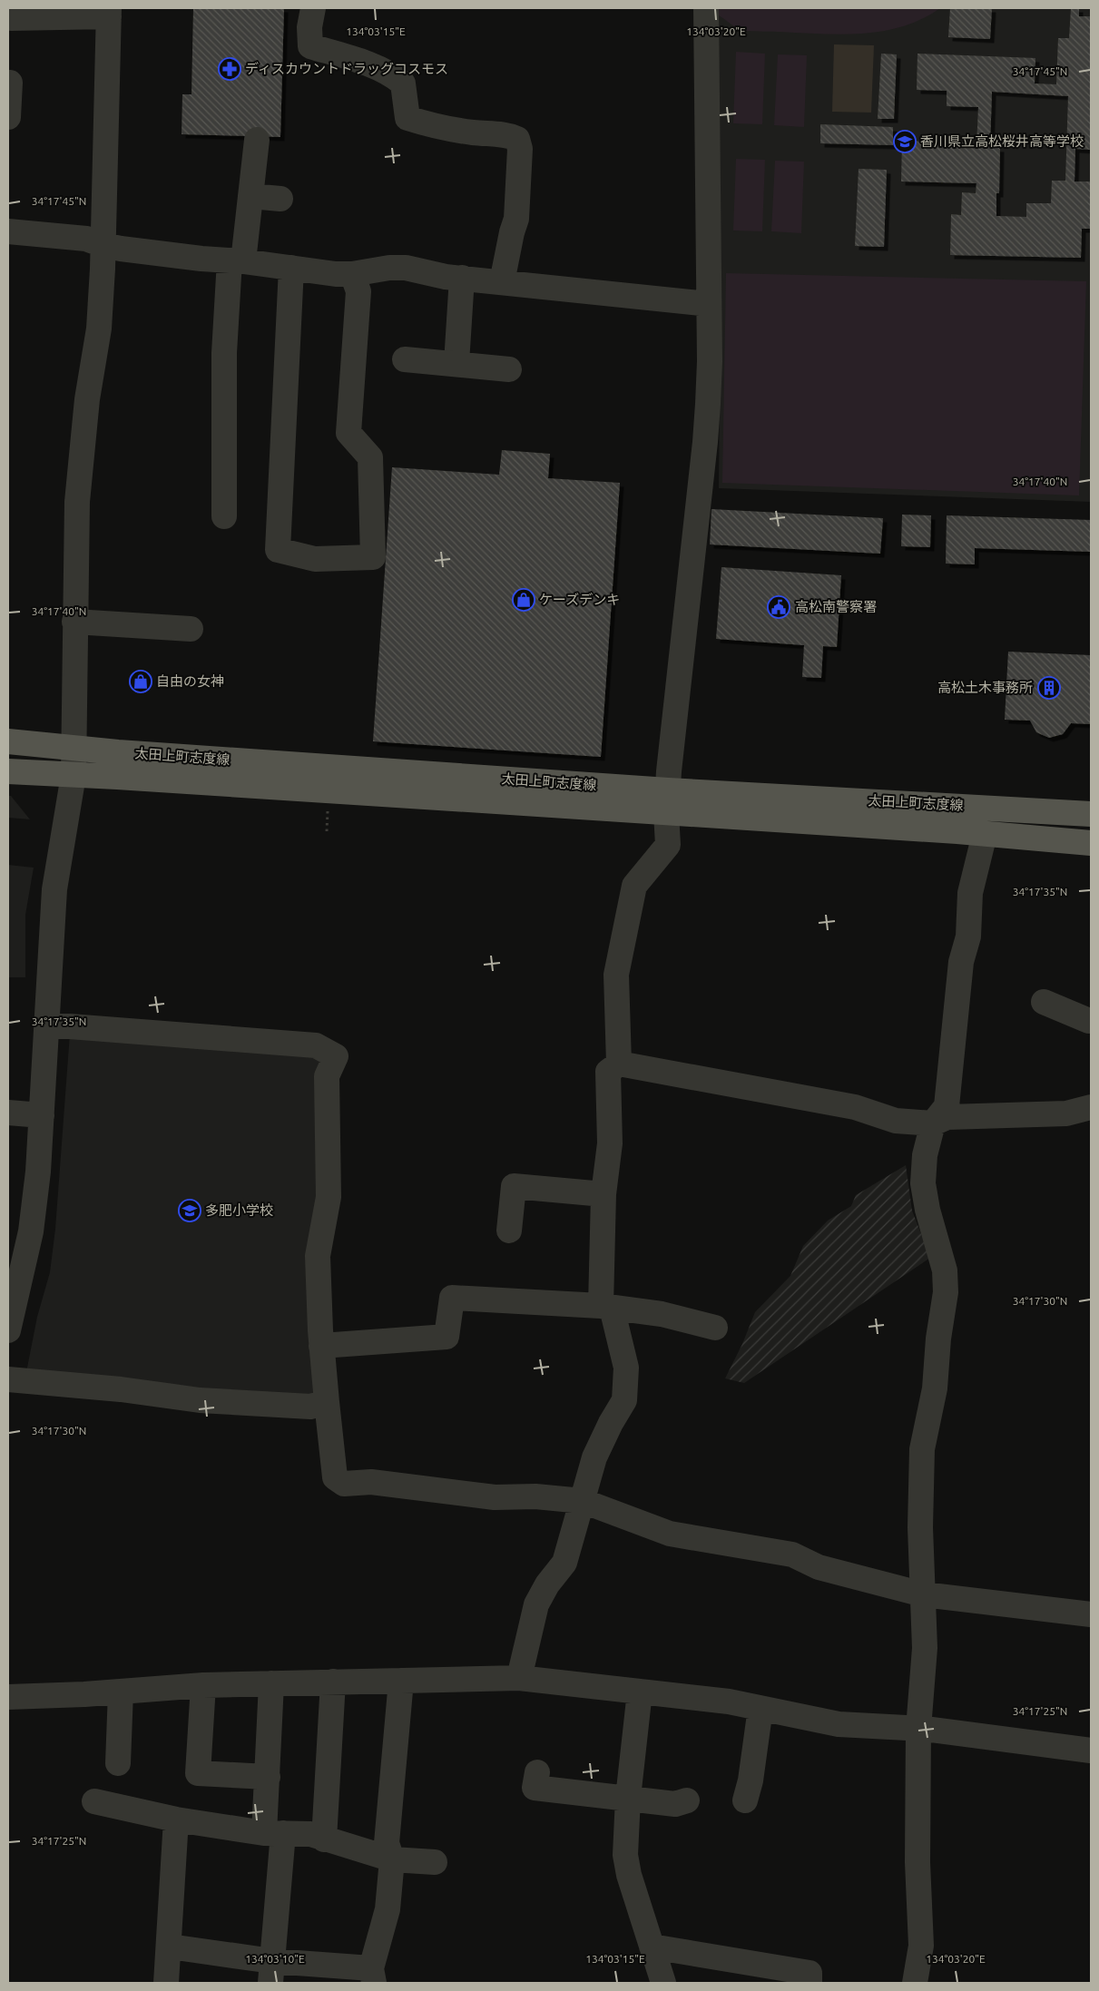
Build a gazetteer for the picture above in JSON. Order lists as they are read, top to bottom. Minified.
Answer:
{"streets":{"main road":["太田上町志度線"]},"places":{"pharmacy":["ディスカウントドラッグコスモス"],"school or university":["香川県立高松桜井高等学校","多肥小学校"],"shop":["ケーズデンキ","自由の女神"],"public building":["高松南警察署"],"building":["高松土木事務所"]},"coordinates":["134°03'15\"E","134°03'20\"E","34°17'45\"N","34°17'40\"N","34°17'35\"N","34°17'30\"N","34°17'25\"N","134°03'10\"E"]}
